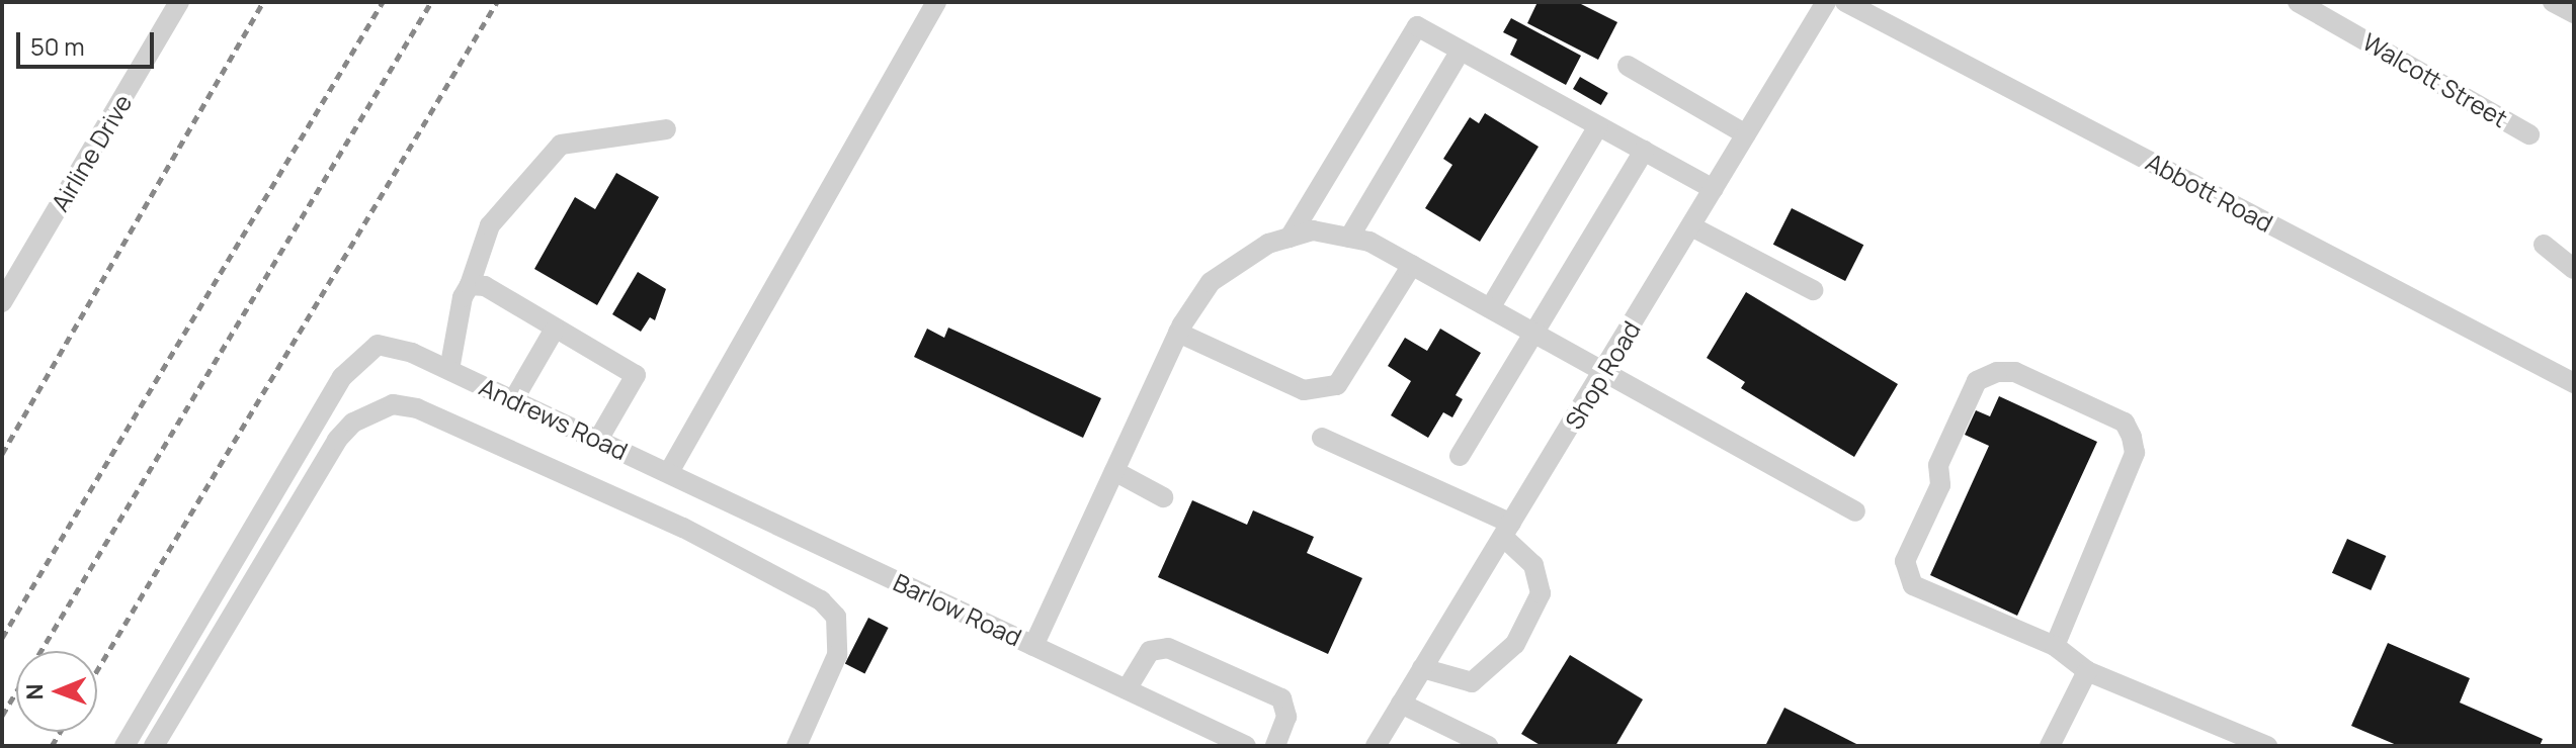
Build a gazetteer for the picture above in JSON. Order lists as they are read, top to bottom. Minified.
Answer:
{"streets":{"street":["Walcott Street","Airline Drive","Abbott Road","Shop Road","Andrews Road","Barlow Road"]},"crossings":[["Andrews Road","Barlow Road"]],"scale_bar":"50 m","north":"left"}
